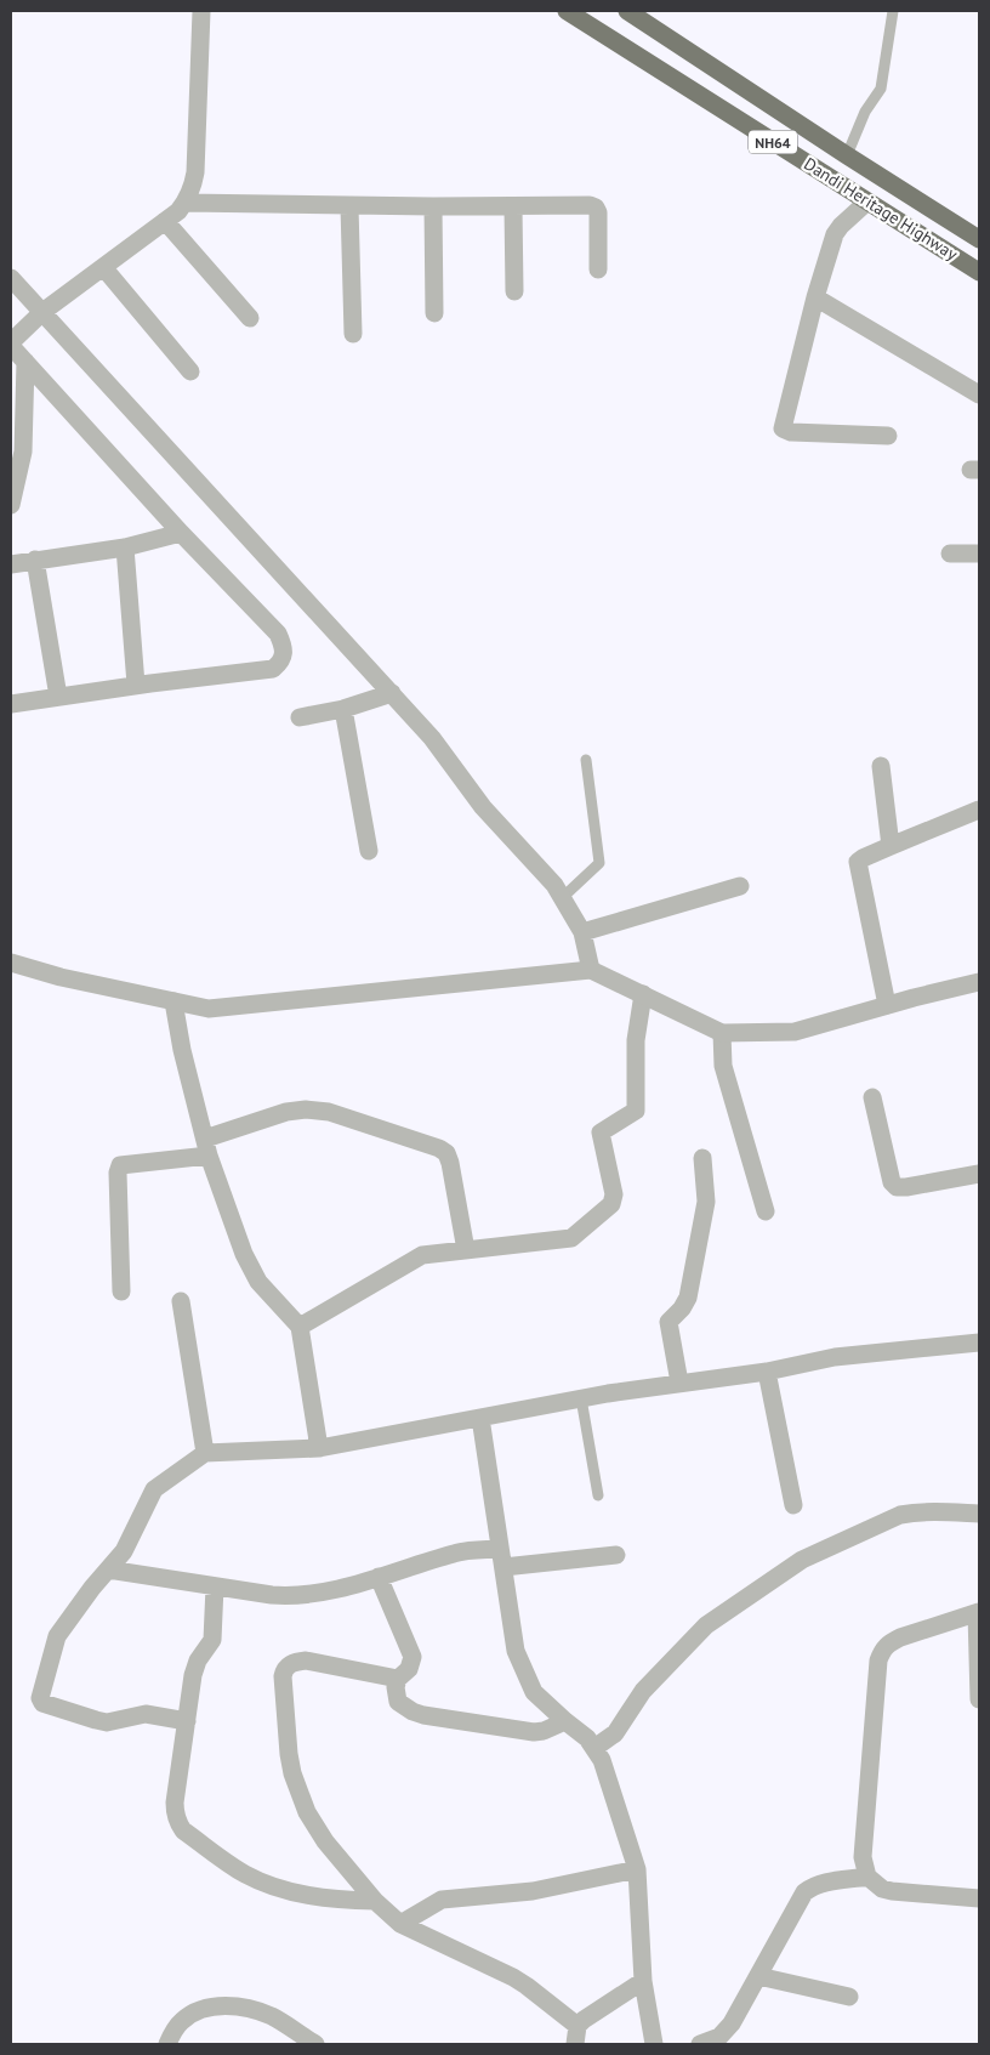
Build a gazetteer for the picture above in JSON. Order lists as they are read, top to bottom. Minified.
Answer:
{"streets":{"highway":["NH64","Dandi Heritage Highway"]}}
